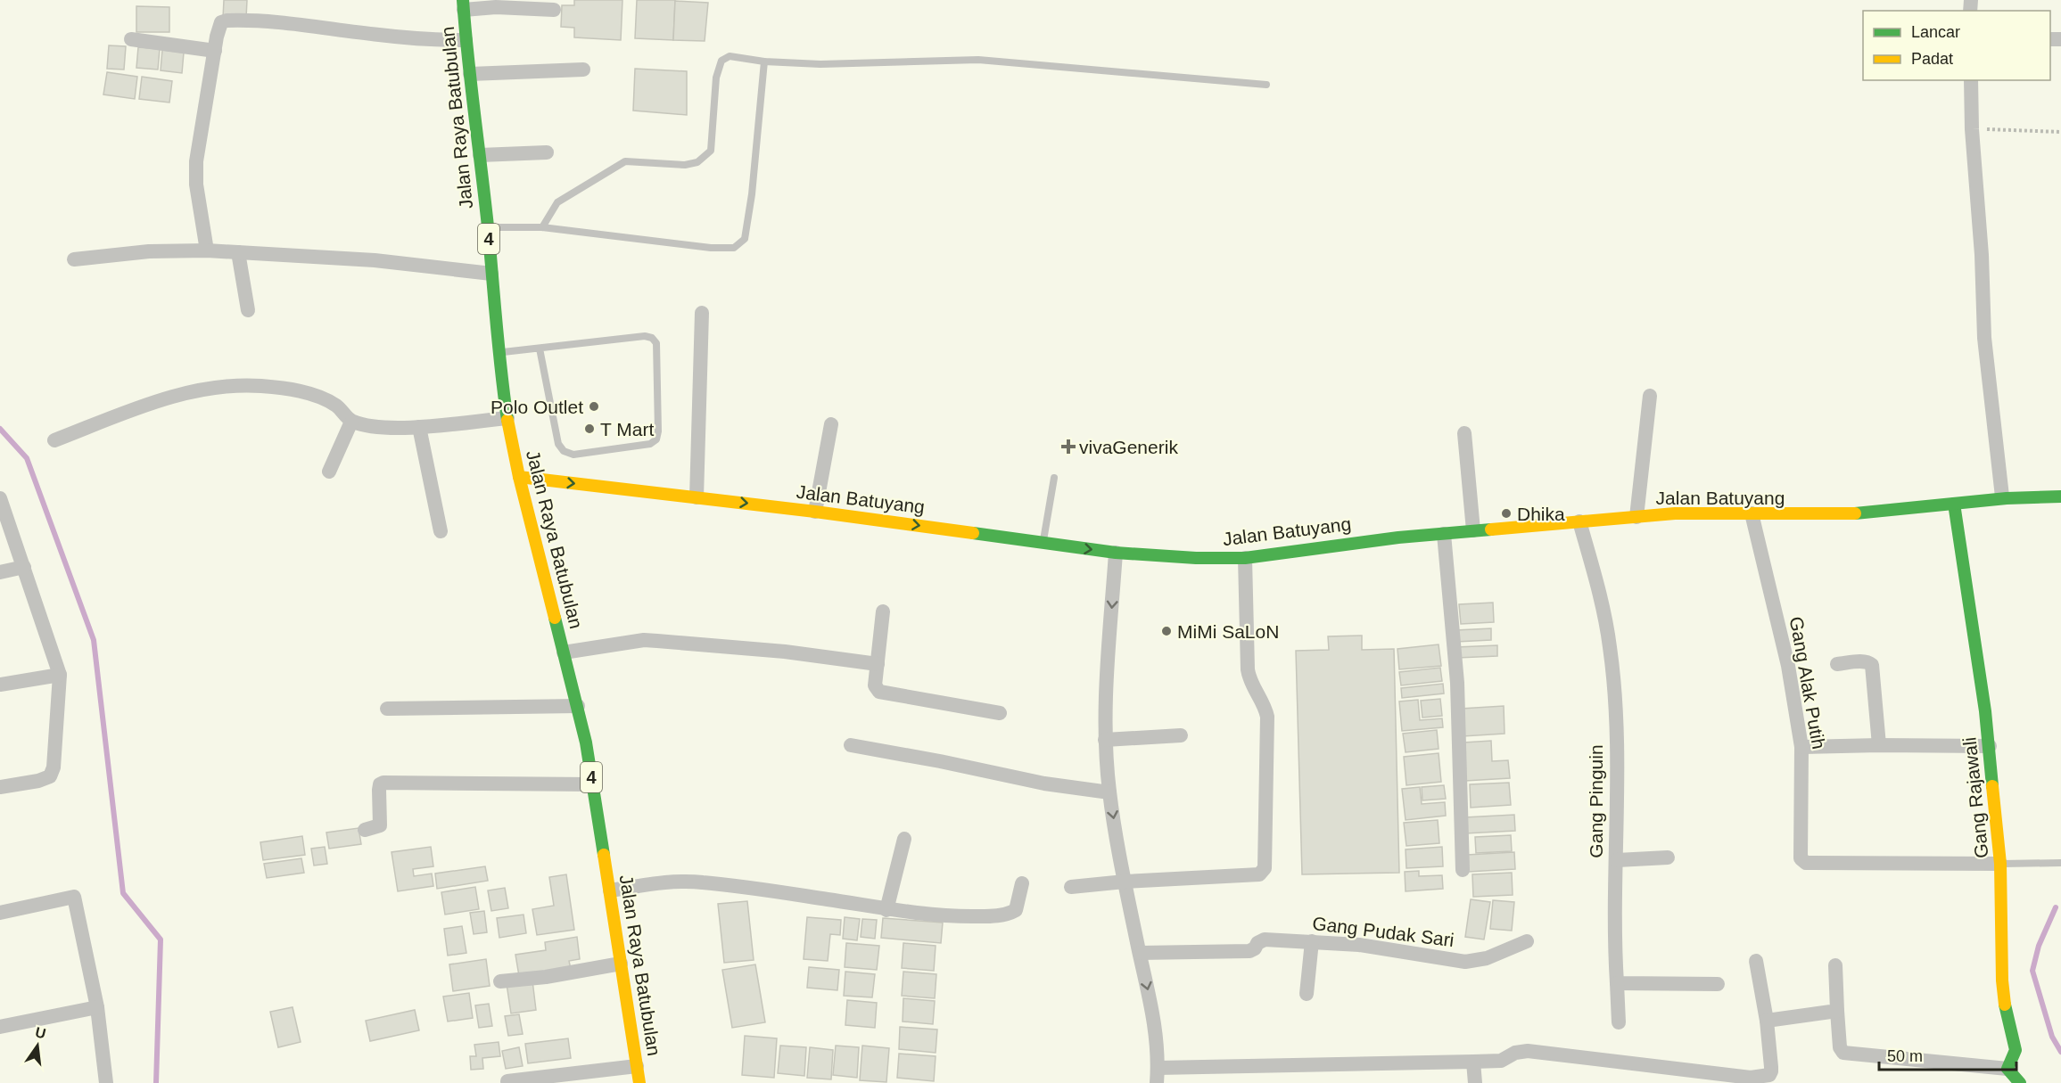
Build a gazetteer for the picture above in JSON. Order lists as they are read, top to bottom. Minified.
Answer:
{"streets":{"main road":["Jalan Raya Batubulan","4","Jalan Batuyang","Gang Rajawali"],"street":["Gang Alak Putih","Gang Pinguin","Gang Pudak Sari"]},"crossings":[["Jalan Raya Batubulan","Jalan Batuyang"],["Jalan Batuyang","Gang Alak Putih"],["Jalan Batuyang","Gang Rajawali"],["Jalan Batuyang","Gang Pinguin"],["Gang Alak Putih","Gang Rajawali"]],"one_way":["Jalan Batuyang"],"places":{"other":["Polo Outlet","T Mart","Dhika","MiMi SaLoN"],"health":["vivaGenerik"]},"legend":["Lancar","Padat"],"scale_bar":"50 m","north":"top"}
